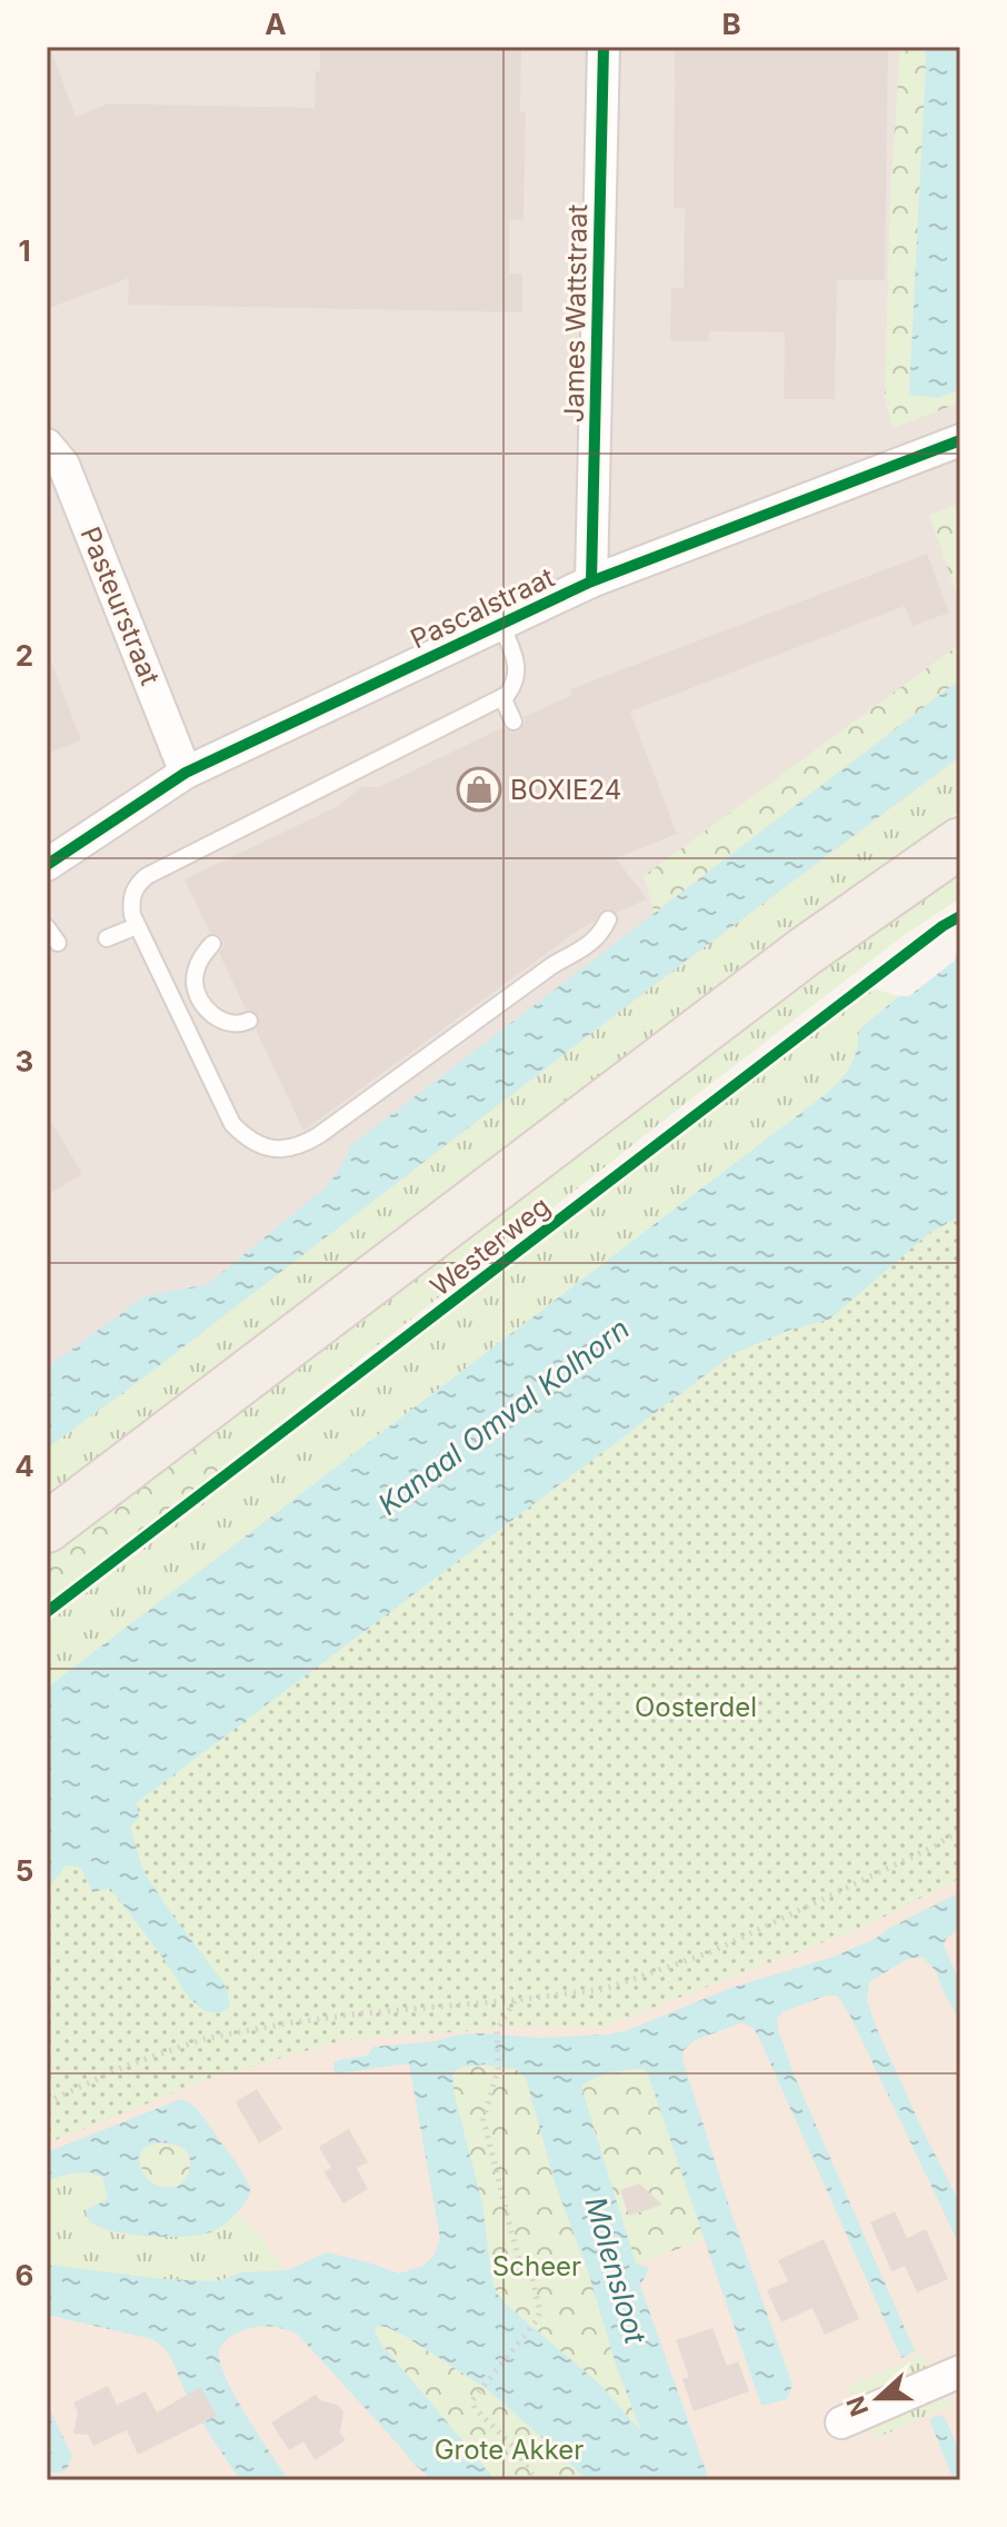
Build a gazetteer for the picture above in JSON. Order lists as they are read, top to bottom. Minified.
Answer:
{"streets":{"main road":["Westerweg"],"street":["James Wattstraat","Pasteurstraat","Pascalstraat"]},"crossings":[["James Wattstraat","Pascalstraat"],["Pasteurstraat","Pascalstraat"]],"water":["Kanaal Omval Kolhorn","Molensloot"],"parks":["Oosterdel","Scheer","Grote Akker"],"places":{"shop":["BOXIE24"]},"north":"left","grid":{"columns":["A","B"],"rows":["1","2","3","4","5","6"]}}
